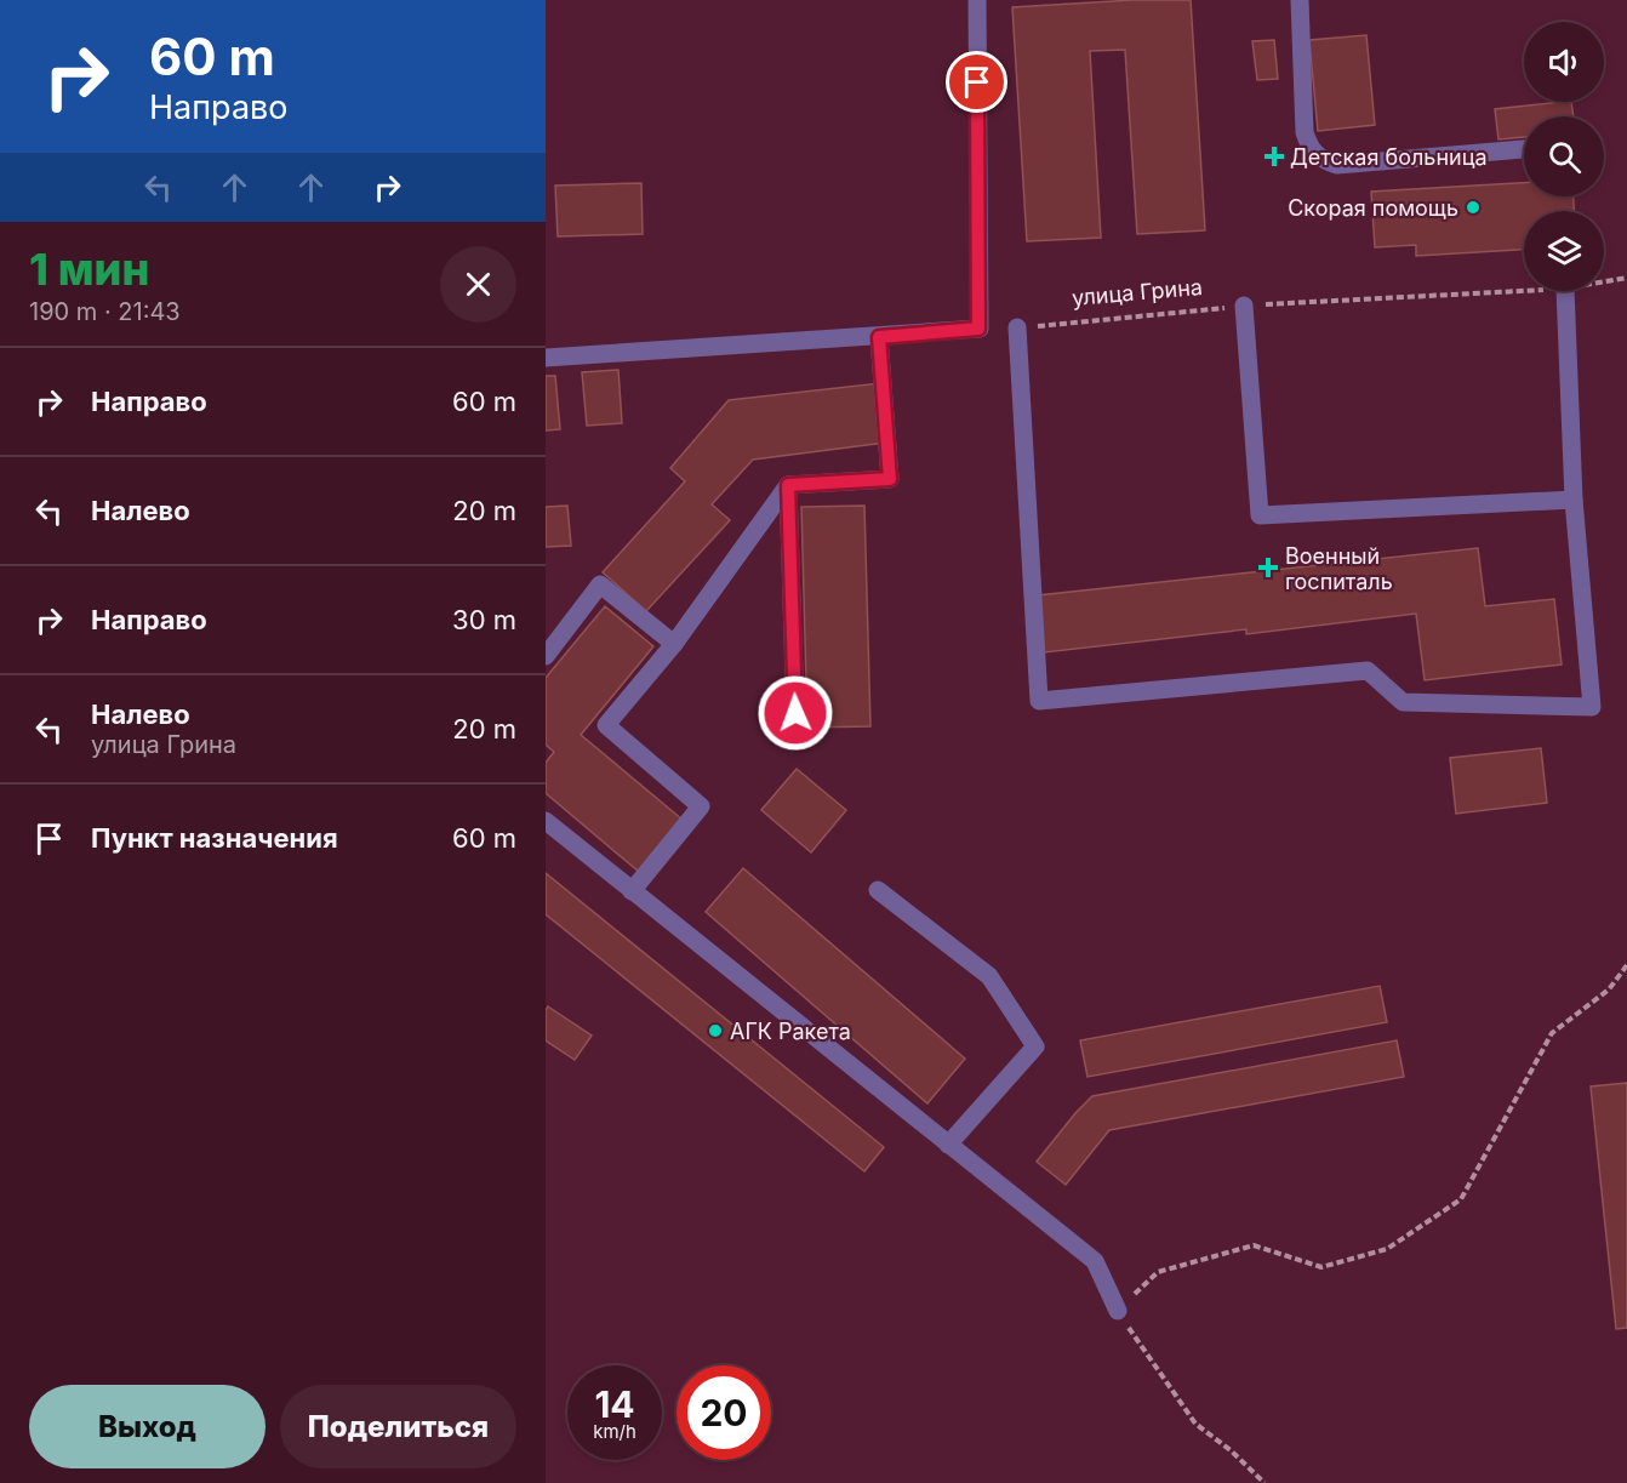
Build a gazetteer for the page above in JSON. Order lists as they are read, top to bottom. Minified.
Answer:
{"streets":{"path":["улица Грина"]},"places":{"health":["Детская больница","Военный госпиталь"],"other":["Скорая помощь","АГК Ракета"]},"page":{"turn":["60 m","Направо"],"heading":["1 мин","190 m · 21:43"],"list":[{"name":"Направо","value":"60 m"},{"name":"Налево","value":"20 m"},{"name":"Направо","value":"30 m"},{"name":"Налево","note":"улица Грина","value":"20 m"},{"name":"Пункт назначения","value":"60 m"}],"speed":"14 km/h","limit":"20","buttons":["Выход","Поделиться"]}}
